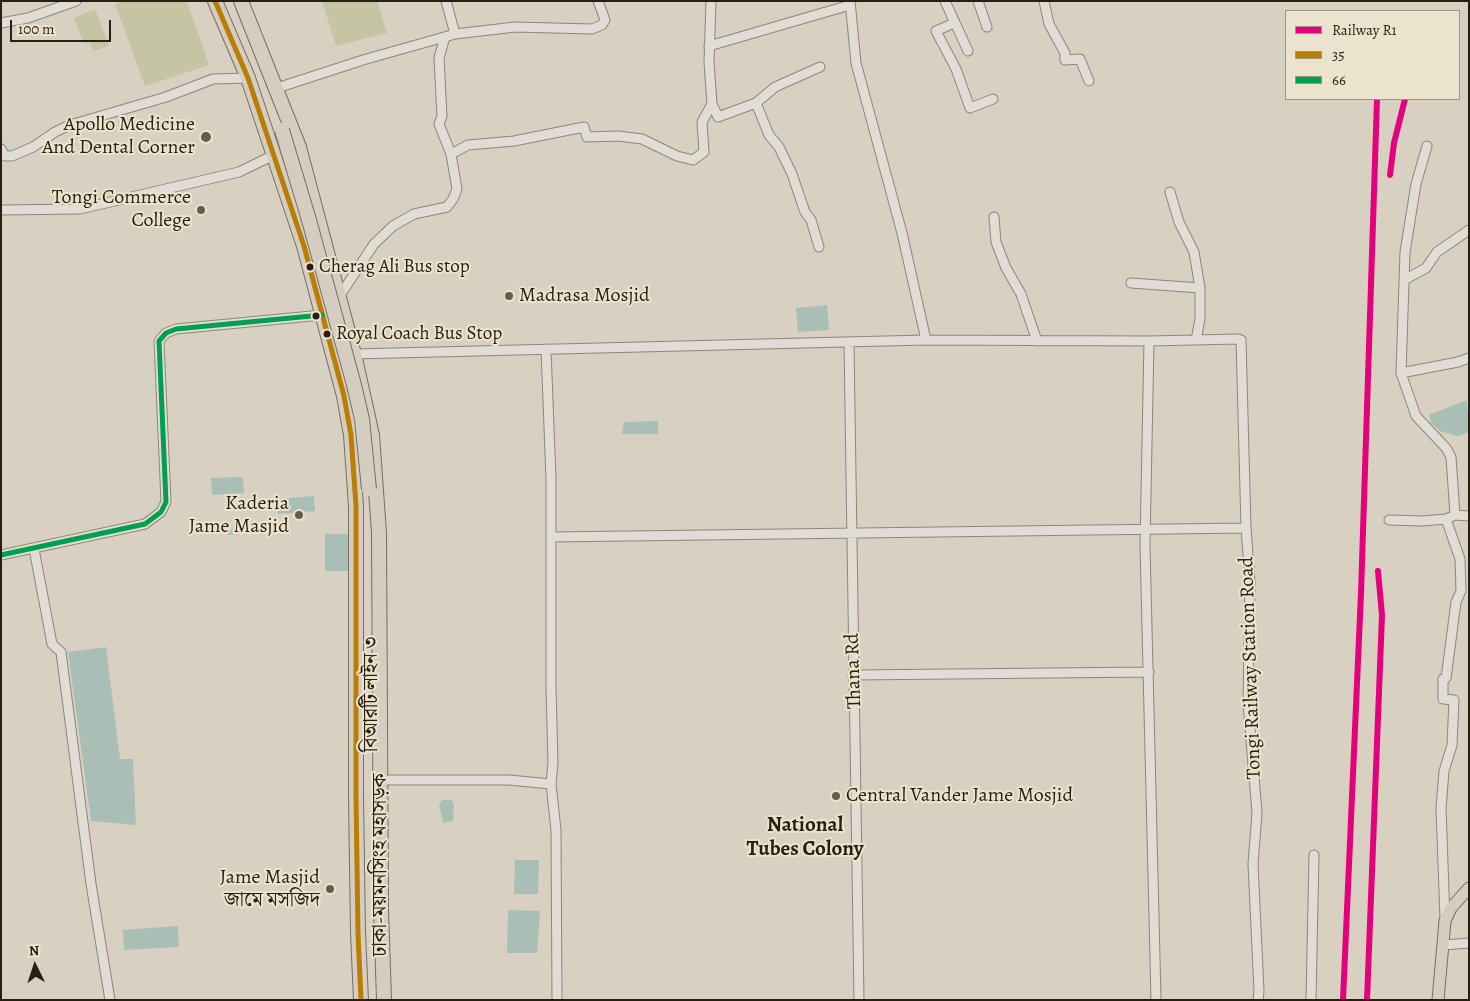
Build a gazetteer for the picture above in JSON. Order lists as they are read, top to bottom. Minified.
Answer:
{"streets":{"highway":["বিআরটি লাইন ৩","ঢাকা-ময়মনসিংহ মহাসড়ক"],"street":["Tongi Railway Station Road","Thana Rd"]},"districts":["National Tubes Colony"],"places":["Apollo Medicine And Dental Corner","Tongi Commerce College","Cherag Ali Bus stop","Madrasa Mosjid","Royal Coach Bus Stop","Kaderia Jame Masjid","Central Vander Jame Mosjid","Jame Masjid জামে মসজিদ"],"lines":["transit line 35","rail line R1","transit line 66"],"legend":["Railway R1","35","66"],"scale_bar":"100 m","north":"top"}
